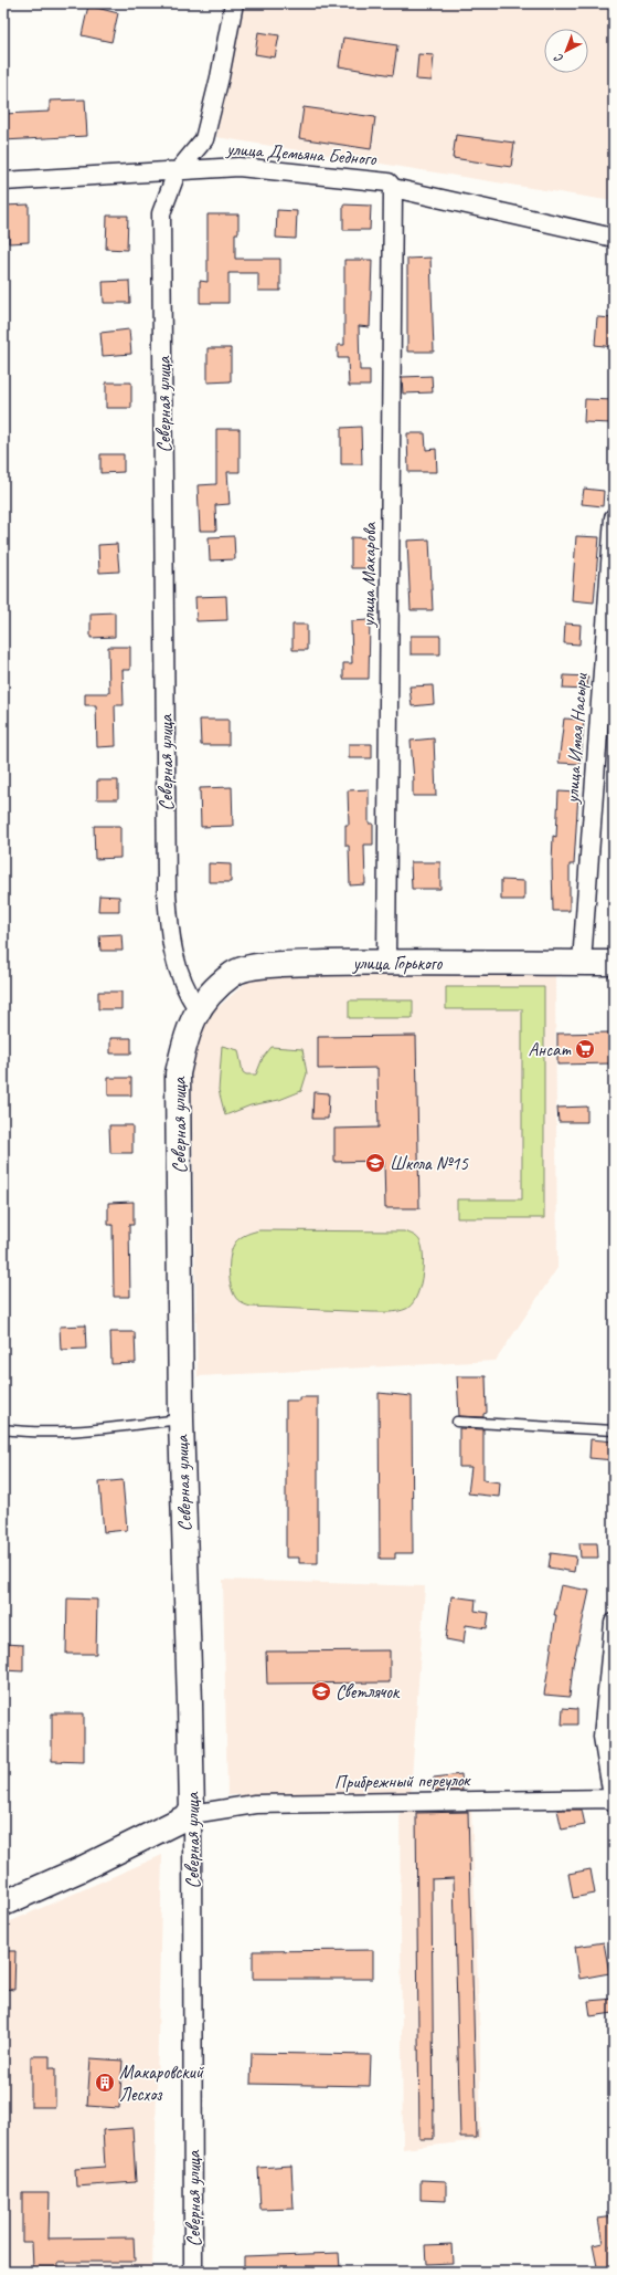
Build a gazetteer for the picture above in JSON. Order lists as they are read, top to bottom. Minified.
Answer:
{"streets":{"main road":["Северная улица","улица Горького"],"street":["улица Демьяна Бедного","улица Макарова","улица Имая Насыри","Прибрежный переулок"]},"crossings":[["улица Демьяна Бедного","Северная улица"],["улица Демьяна Бедного","улица Макарова"],["Северная улица","улица Горького"],["Северная улица","Прибрежный переулок"],["улица Макарова","улица Горького"],["улица Имая Насыри","улица Горького"]],"places":{"supermarket":["Ансат"],"school or university":["Школа №15","Светлячок"],"building":["Макаровский Лесхоз"]},"north":"bottom left"}
